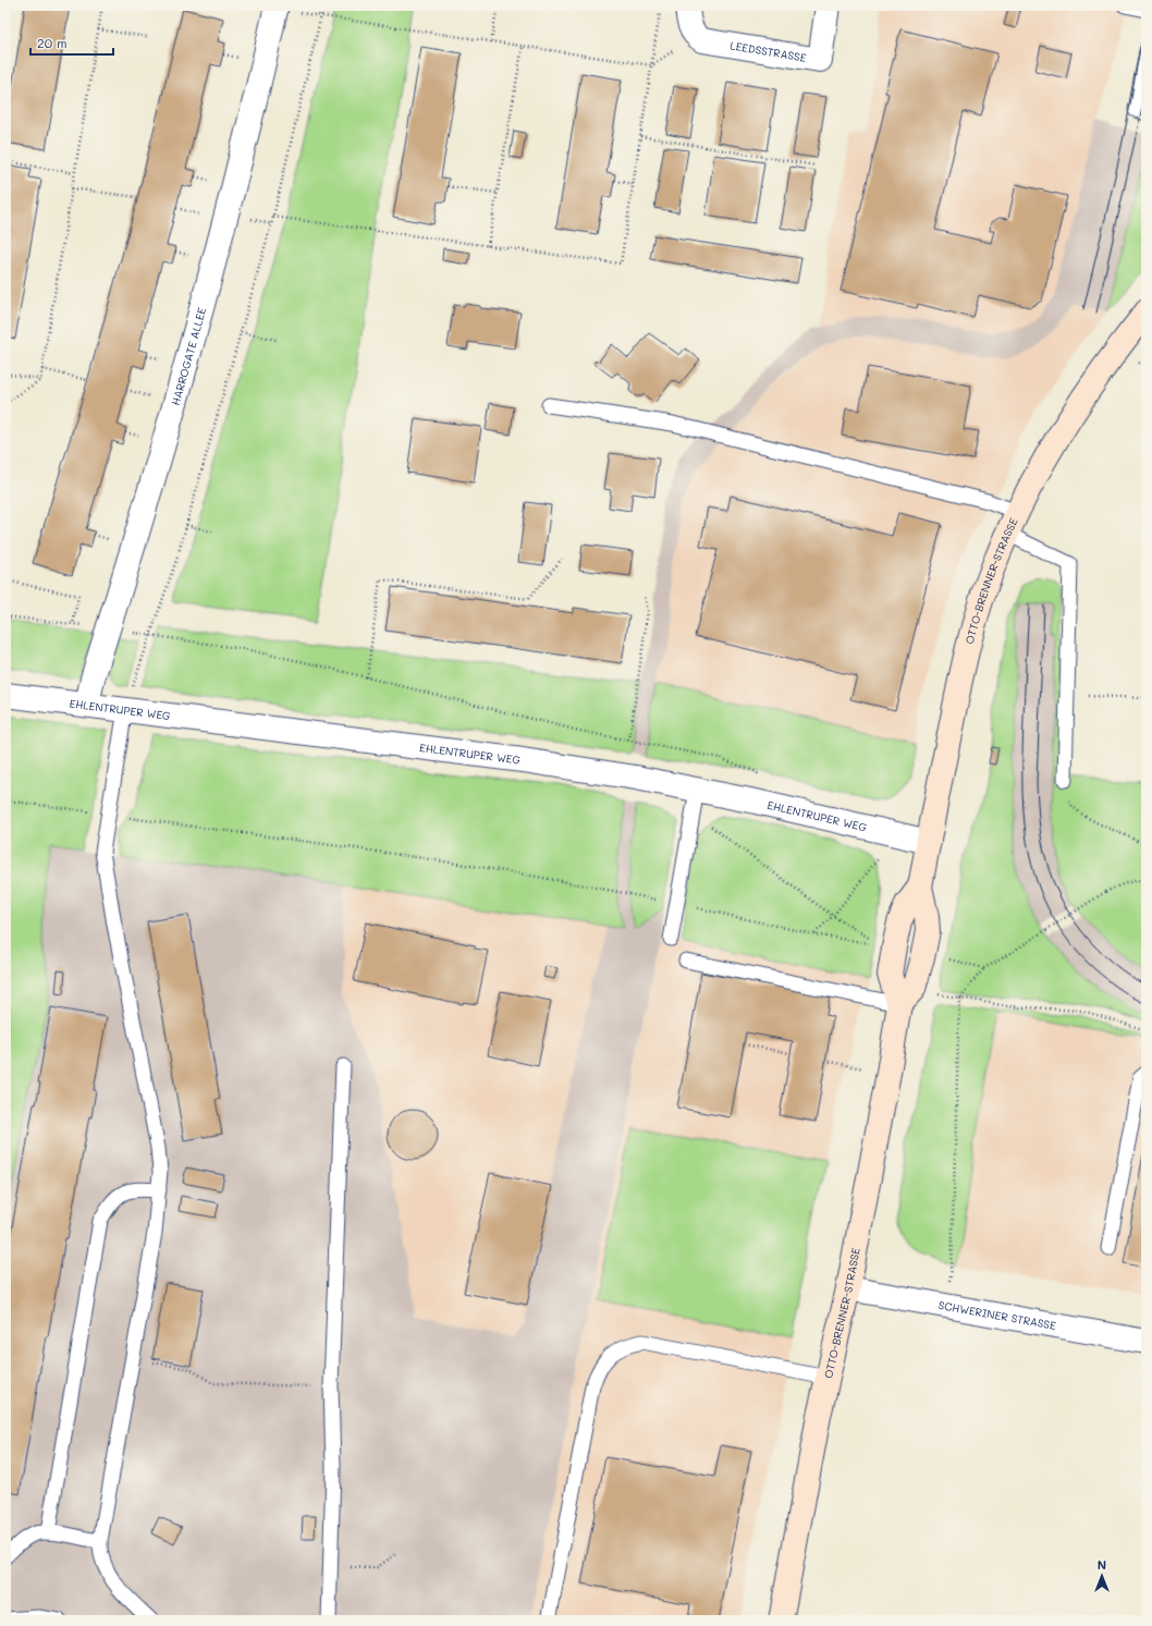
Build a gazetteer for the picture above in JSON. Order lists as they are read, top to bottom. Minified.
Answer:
{"streets":{"street":["LEEDSSTRASSE","HARROGATE ALLEE","OTTO-BRENNER-STRASSE","EHLENTRUPER WEG","SCHWERINER STRASSE"]},"crossings":[["HARROGATE ALLEE","EHLENTRUPER WEG"],["OTTO-BRENNER-STRASSE","EHLENTRUPER WEG"],["OTTO-BRENNER-STRASSE","SCHWERINER STRASSE"]],"scale_bar":"20 m","north":"top"}
